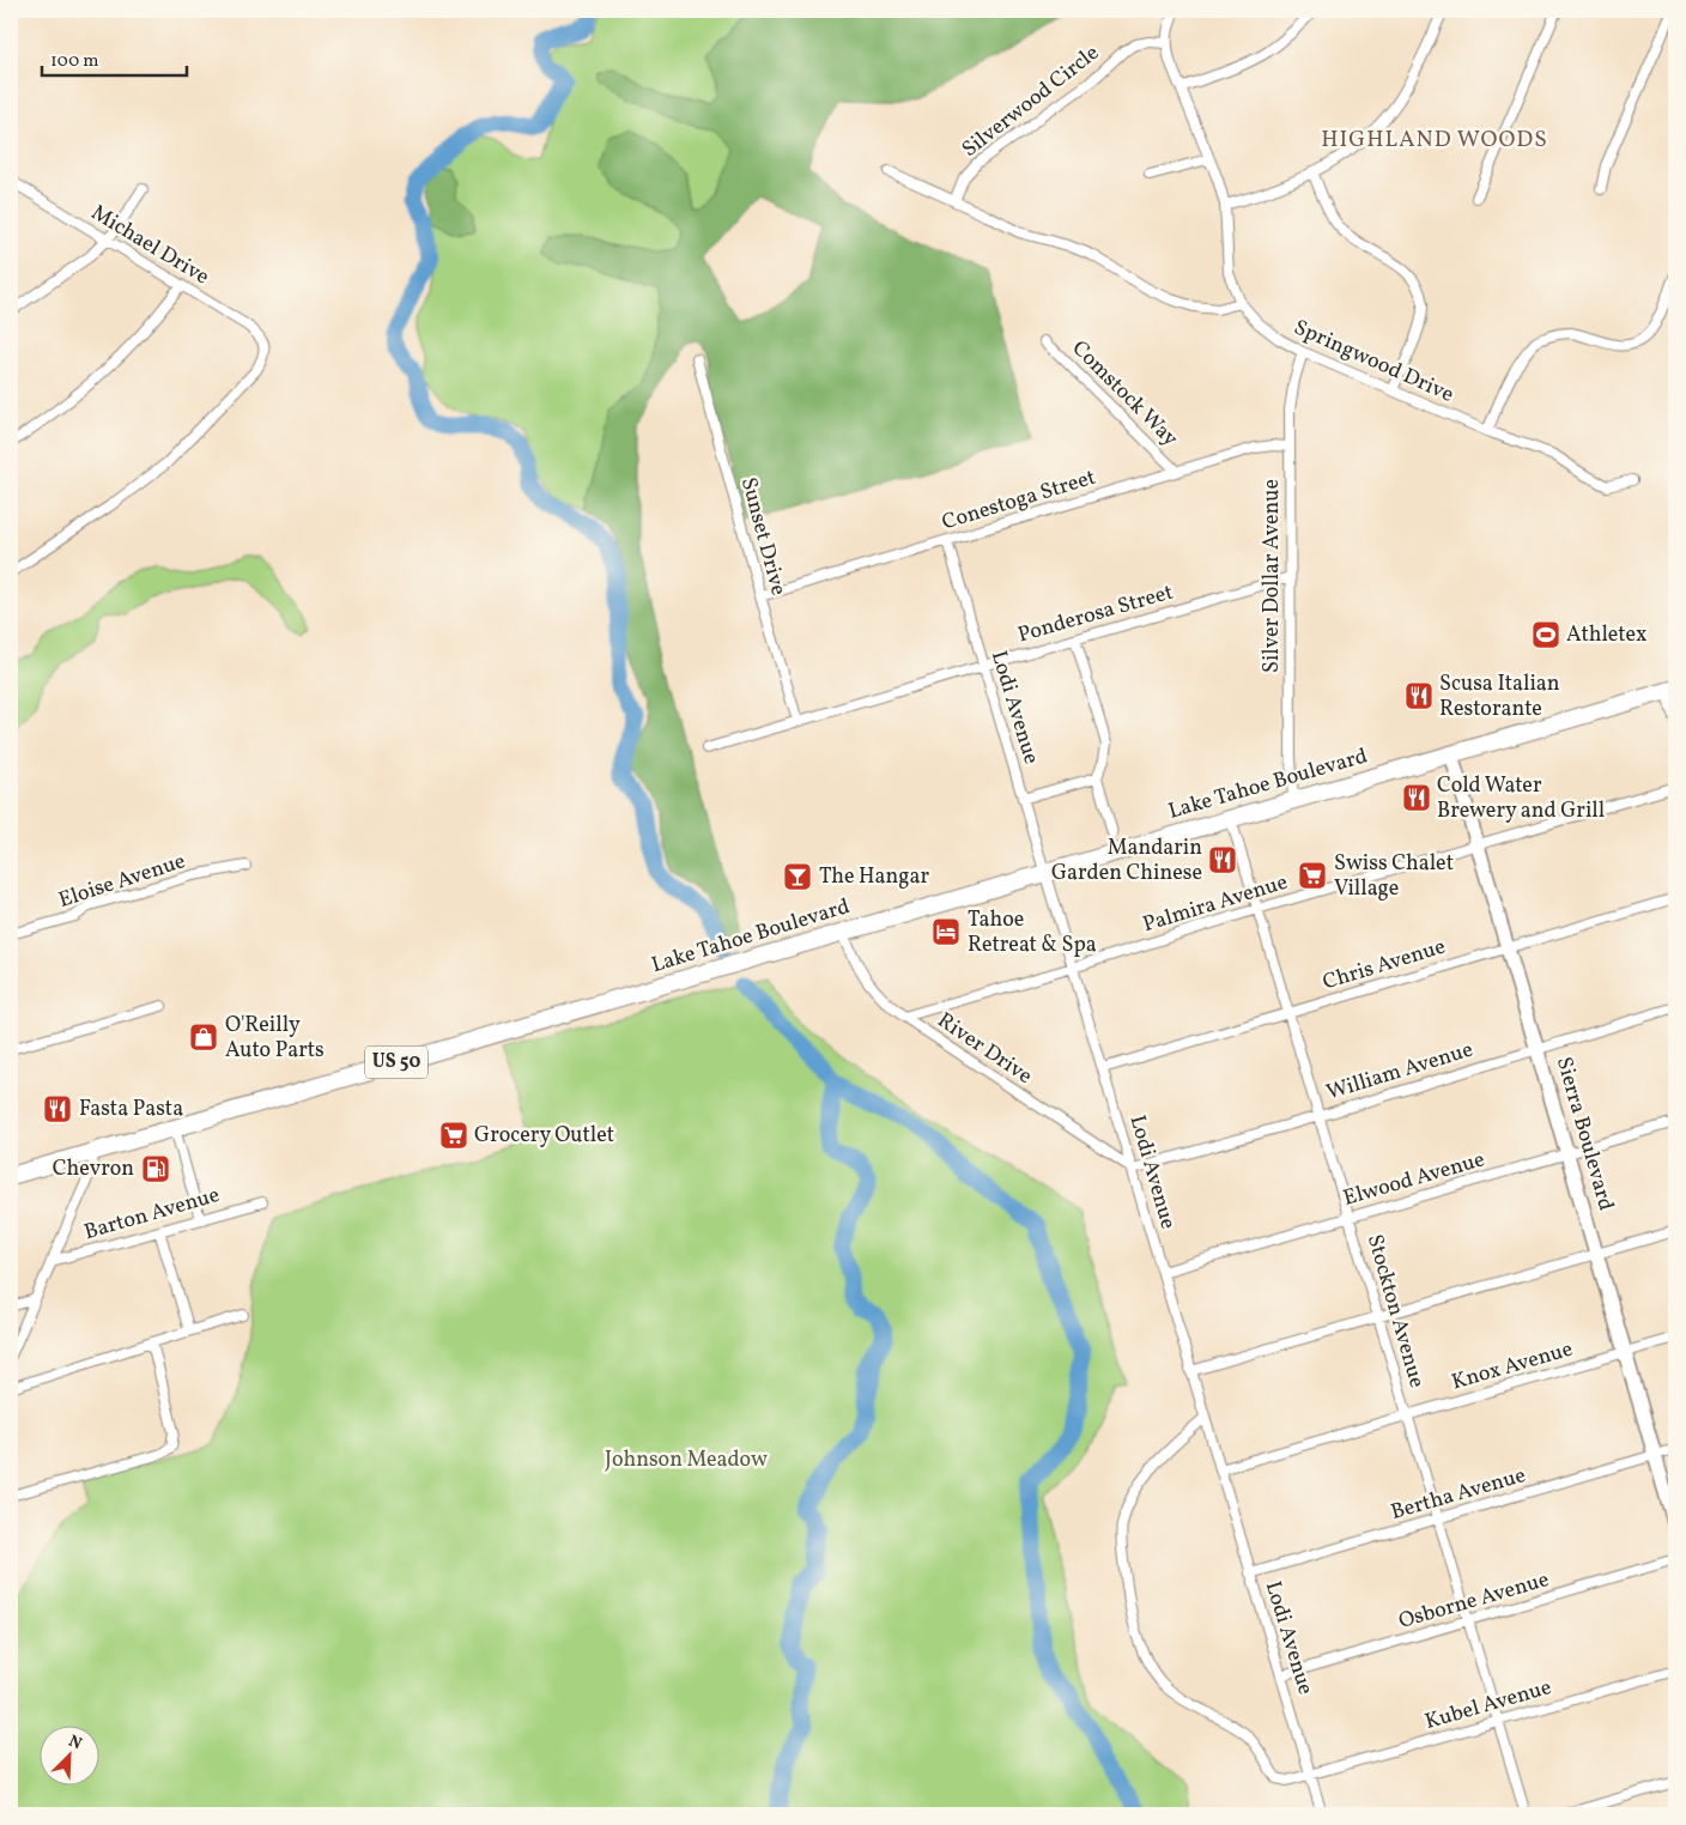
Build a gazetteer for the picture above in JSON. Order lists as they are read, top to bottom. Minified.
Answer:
{"streets":{"highway":["Lake Tahoe Boulevard","US 50"],"street":["Silverwood Circle","Michael Drive","Springwood Drive","Comstock Way","Conestoga Street","Sunset Drive","Silver Dollar Avenue","Ponderosa Street","Lodi Avenue","Eloise Avenue","Palmira Avenue","Chris Avenue","River Drive","William Avenue","Sierra Boulevard","Elwood Avenue","Barton Avenue","Stockton Avenue","Knox Avenue","Bertha Avenue","Osborne Avenue","Kubel Avenue"]},"crossings":[["Silverwood Circle","Springwood Drive"],["Springwood Drive","Silver Dollar Avenue"],["Comstock Way","Conestoga Street"],["Conestoga Street","Sunset Drive"],["Conestoga Street","Silver Dollar Avenue"],["Conestoga Street","Lodi Avenue"],["Sunset Drive","Ponderosa Street"],["Silver Dollar Avenue","Ponderosa Street"],["Silver Dollar Avenue","Lake Tahoe Boulevard"],["Ponderosa Street","Lodi Avenue"],["Lodi Avenue","Lake Tahoe Boulevard"],["Lodi Avenue","Palmira Avenue"],["Lodi Avenue","Chris Avenue"],["Lodi Avenue","River Drive"],["Lodi Avenue","William Avenue"],["Lodi Avenue","Elwood Avenue"],["Lodi Avenue","Knox Avenue"],["Lodi Avenue","Bertha Avenue"],["Lodi Avenue","Osborne Avenue"],["Lodi Avenue","Kubel Avenue"],["Lake Tahoe Boulevard","River Drive"],["Lake Tahoe Boulevard","Sierra Boulevard"],["Lake Tahoe Boulevard","Stockton Avenue"],["Palmira Avenue","River Drive"],["Palmira Avenue","Sierra Boulevard"],["Palmira Avenue","Stockton Avenue"],["Chris Avenue","Sierra Boulevard"],["Chris Avenue","Stockton Avenue"],["River Drive","William Avenue"],["William Avenue","Sierra Boulevard"],["William Avenue","Stockton Avenue"],["Sierra Boulevard","Elwood Avenue"],["Sierra Boulevard","Knox Avenue"],["Sierra Boulevard","Bertha Avenue"],["Elwood Avenue","Stockton Avenue"],["Stockton Avenue","Knox Avenue"],["Stockton Avenue","Bertha Avenue"],["Stockton Avenue","Osborne Avenue"],["Stockton Avenue","Kubel Avenue"]],"districts":["HIGHLAND WOODS"],"parks":["Johnson Meadow"],"places":{"sports":["Athletex"],"restaurant":["Scusa Italian Restorante","Cold Water Brewery and Grill","Mandarin Garden Chinese","Fasta Pasta"],"supermarket":["Swiss Chalet Village","Grocery Outlet"],"bar":["The Hangar"],"hotel":["Tahoe Retreat & Spa"],"shop":["O'Reilly Auto Parts"],"fuel station":["Chevron"]},"scale_bar":"100 m","north":"top right"}
